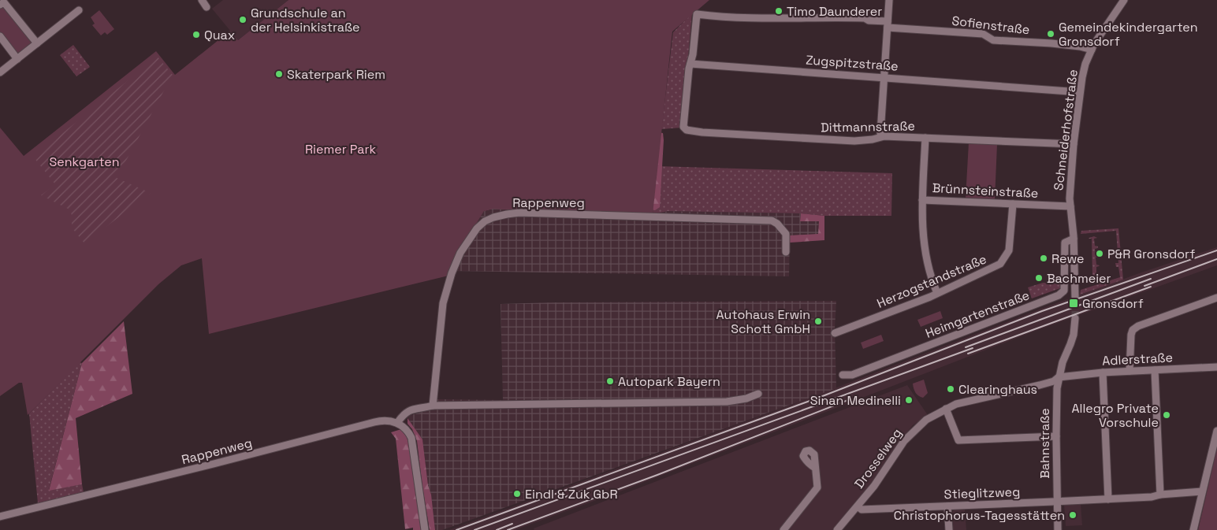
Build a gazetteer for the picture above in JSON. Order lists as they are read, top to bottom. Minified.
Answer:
{"streets":{"street":["Sofienstraße","Zugspitzstraße","Dittmannstraße","Schneiderhofstraße","Brünnsteinstraße","Rappenweg","Herzogstandstraße","Heimgartenstraße","Adlerstraße","Bahnstraße","Drosselweg","Stieglitzweg"]},"crossings":[["Sofienstraße","Zugspitzstraße"],["Sofienstraße","Dittmannstraße"],["Sofienstraße","Schneiderhofstraße"],["Zugspitzstraße","Dittmannstraße"],["Zugspitzstraße","Schneiderhofstraße"],["Dittmannstraße","Schneiderhofstraße"],["Schneiderhofstraße","Brünnsteinstraße"],["Schneiderhofstraße","Heimgartenstraße"],["Brünnsteinstraße","Herzogstandstraße"],["Adlerstraße","Bahnstraße"],["Adlerstraße","Drosselweg"],["Bahnstraße","Drosselweg"],["Bahnstraße","Stieglitzweg"],["Drosselweg","Stieglitzweg"]],"parks":["Riemer Park","Senkgarten"],"places":{"other":["Timo Daunderer","Grundschule an der Helsinkistraße","Gemeindekindergarten Gronsdorf","Quax","Skaterpark Riem","P&R Gronsdorf","Rewe","Bachmeier","Autohaus Erwin Schott GmbH","Autopark Bayern","Clearinghaus","Sinan Medinelli","Allegro Private Vorschule","Eindl & Zuk GbR","Christophorus-Tagesstätten"],"transit":["Gronsdorf"]}}
